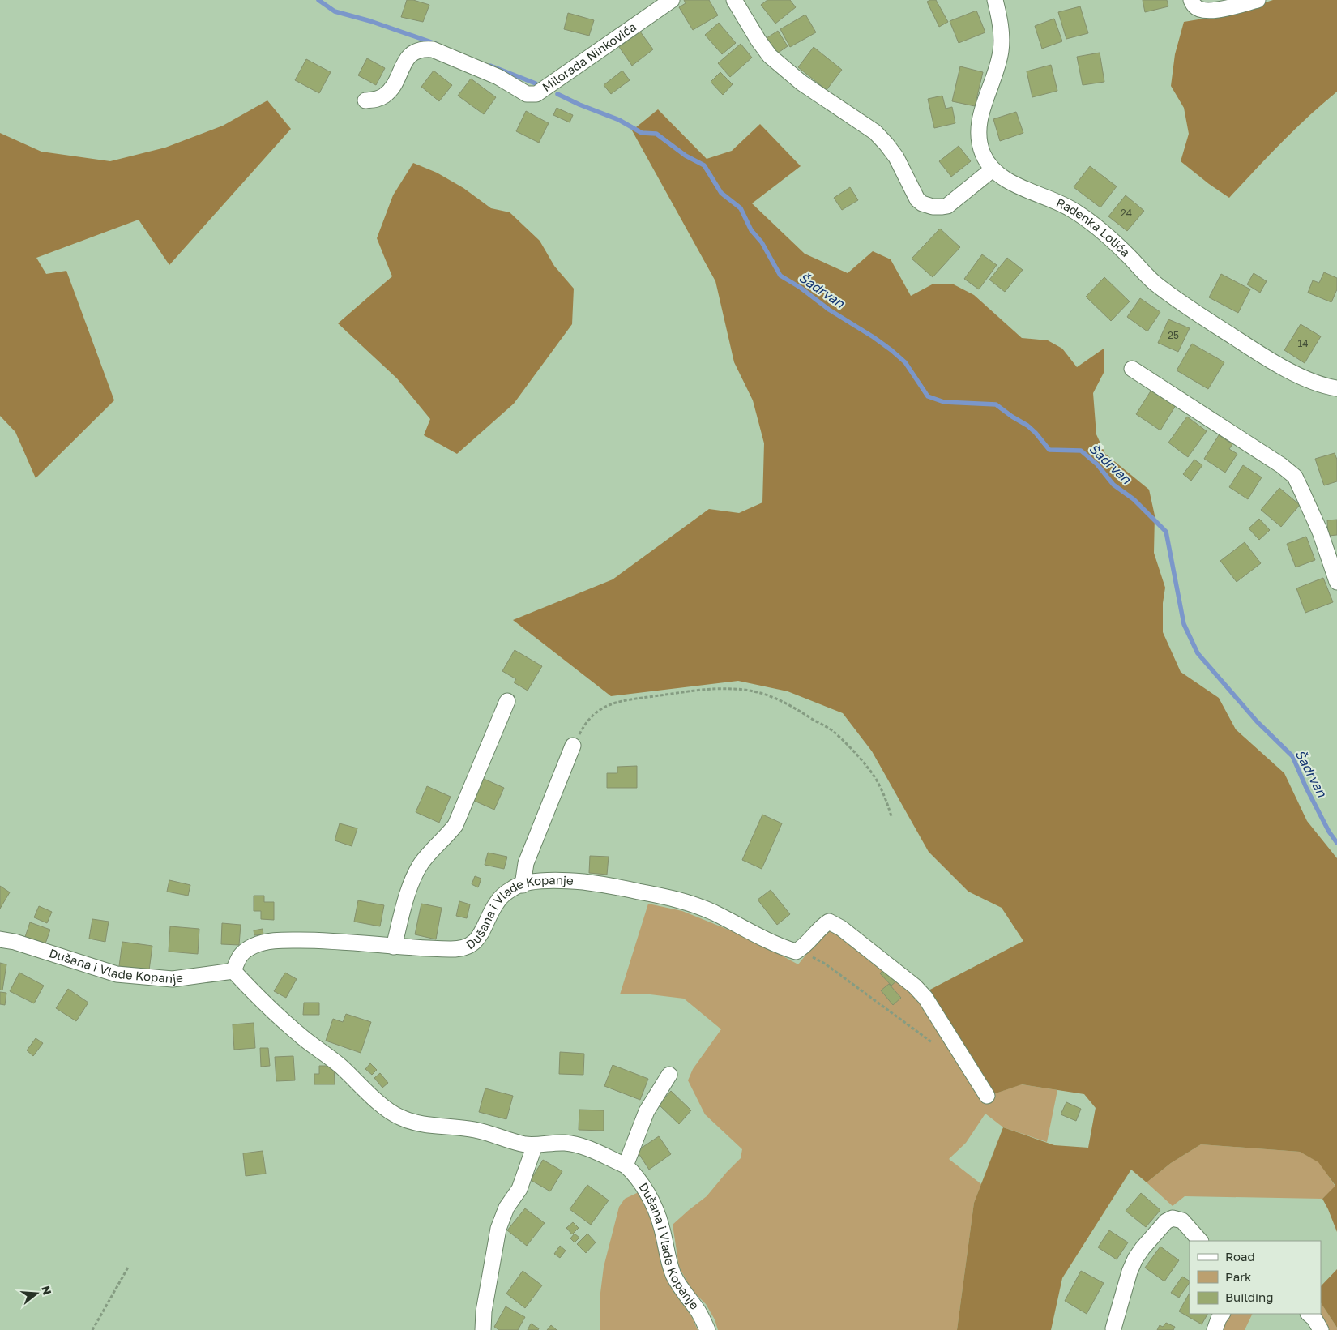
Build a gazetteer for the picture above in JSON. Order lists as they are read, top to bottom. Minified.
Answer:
{"streets":{"street":["Milorada Ninkovića","Radenka Lolića","Dušana i Vlade Kopanje"]},"water":["Šadrvan"],"house_numbers":["24","25","14"],"legend":["Road","Park","Building"],"north":"right"}
